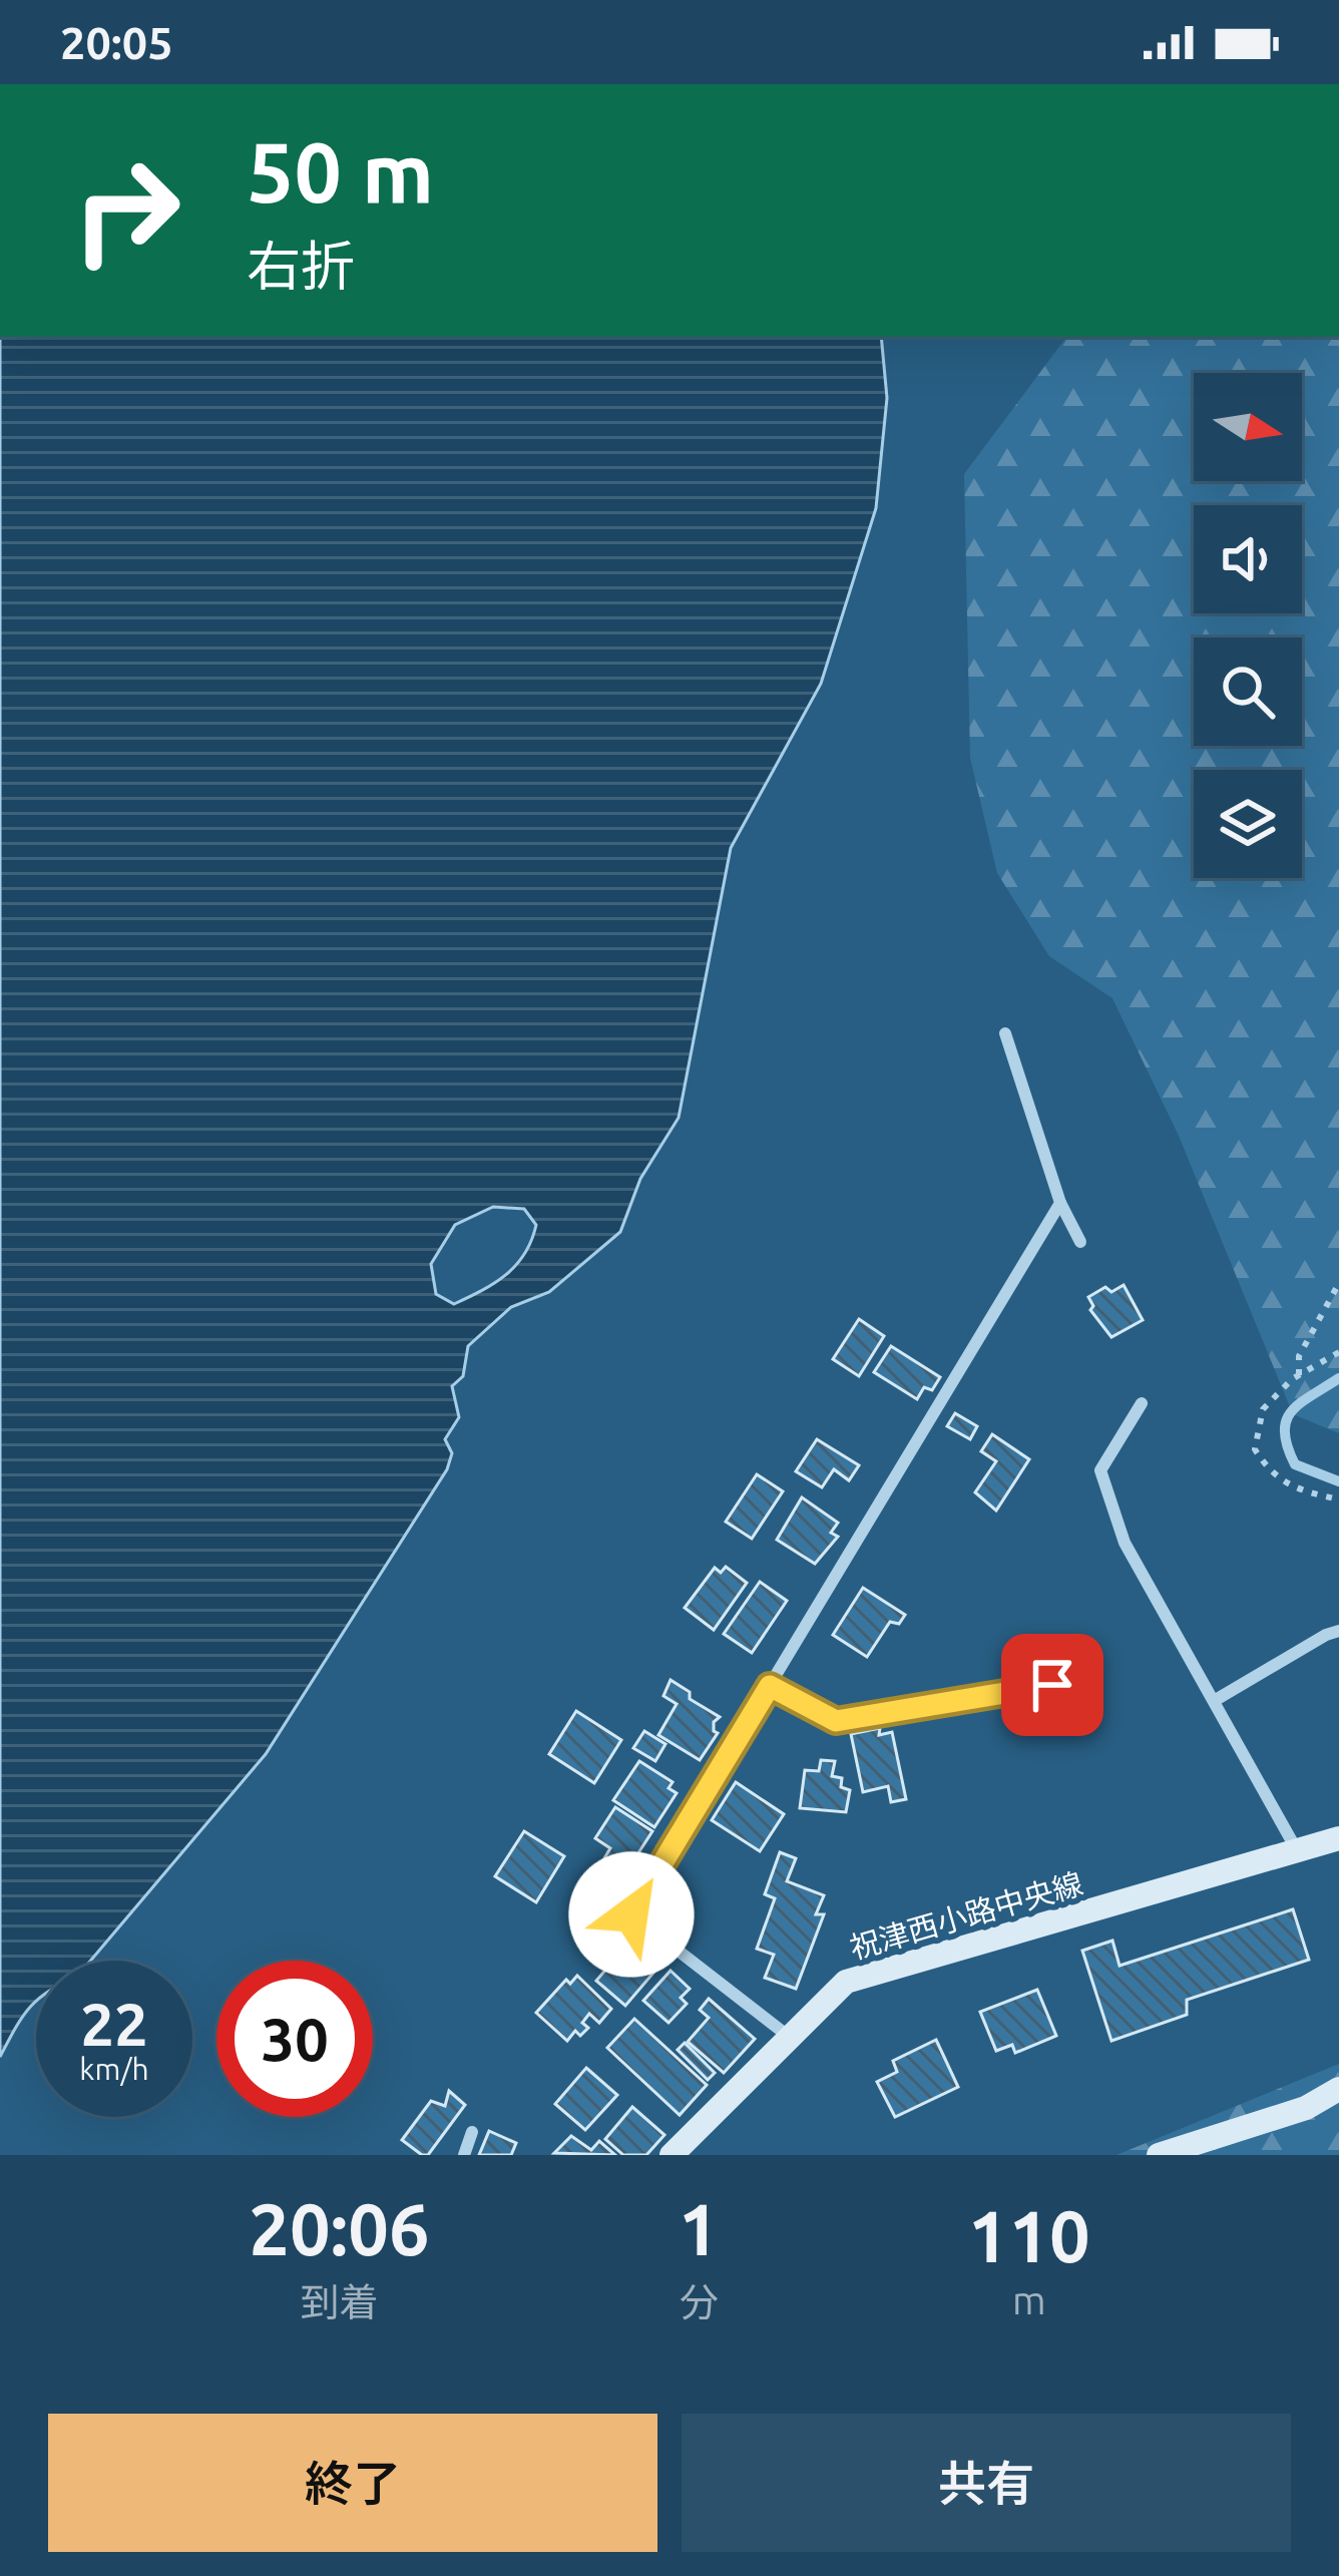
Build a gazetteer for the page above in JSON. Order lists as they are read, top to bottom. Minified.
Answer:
{"streets":{"main road":["祝津西小路中央線"]},"north":"right","page":{"status":"20:05","turn":["50 m","右折"],"speed":"22 km/h","limit":"30","eta":["20:06","到着","1","分","110","m"],"buttons":["終了","共有"]}}
